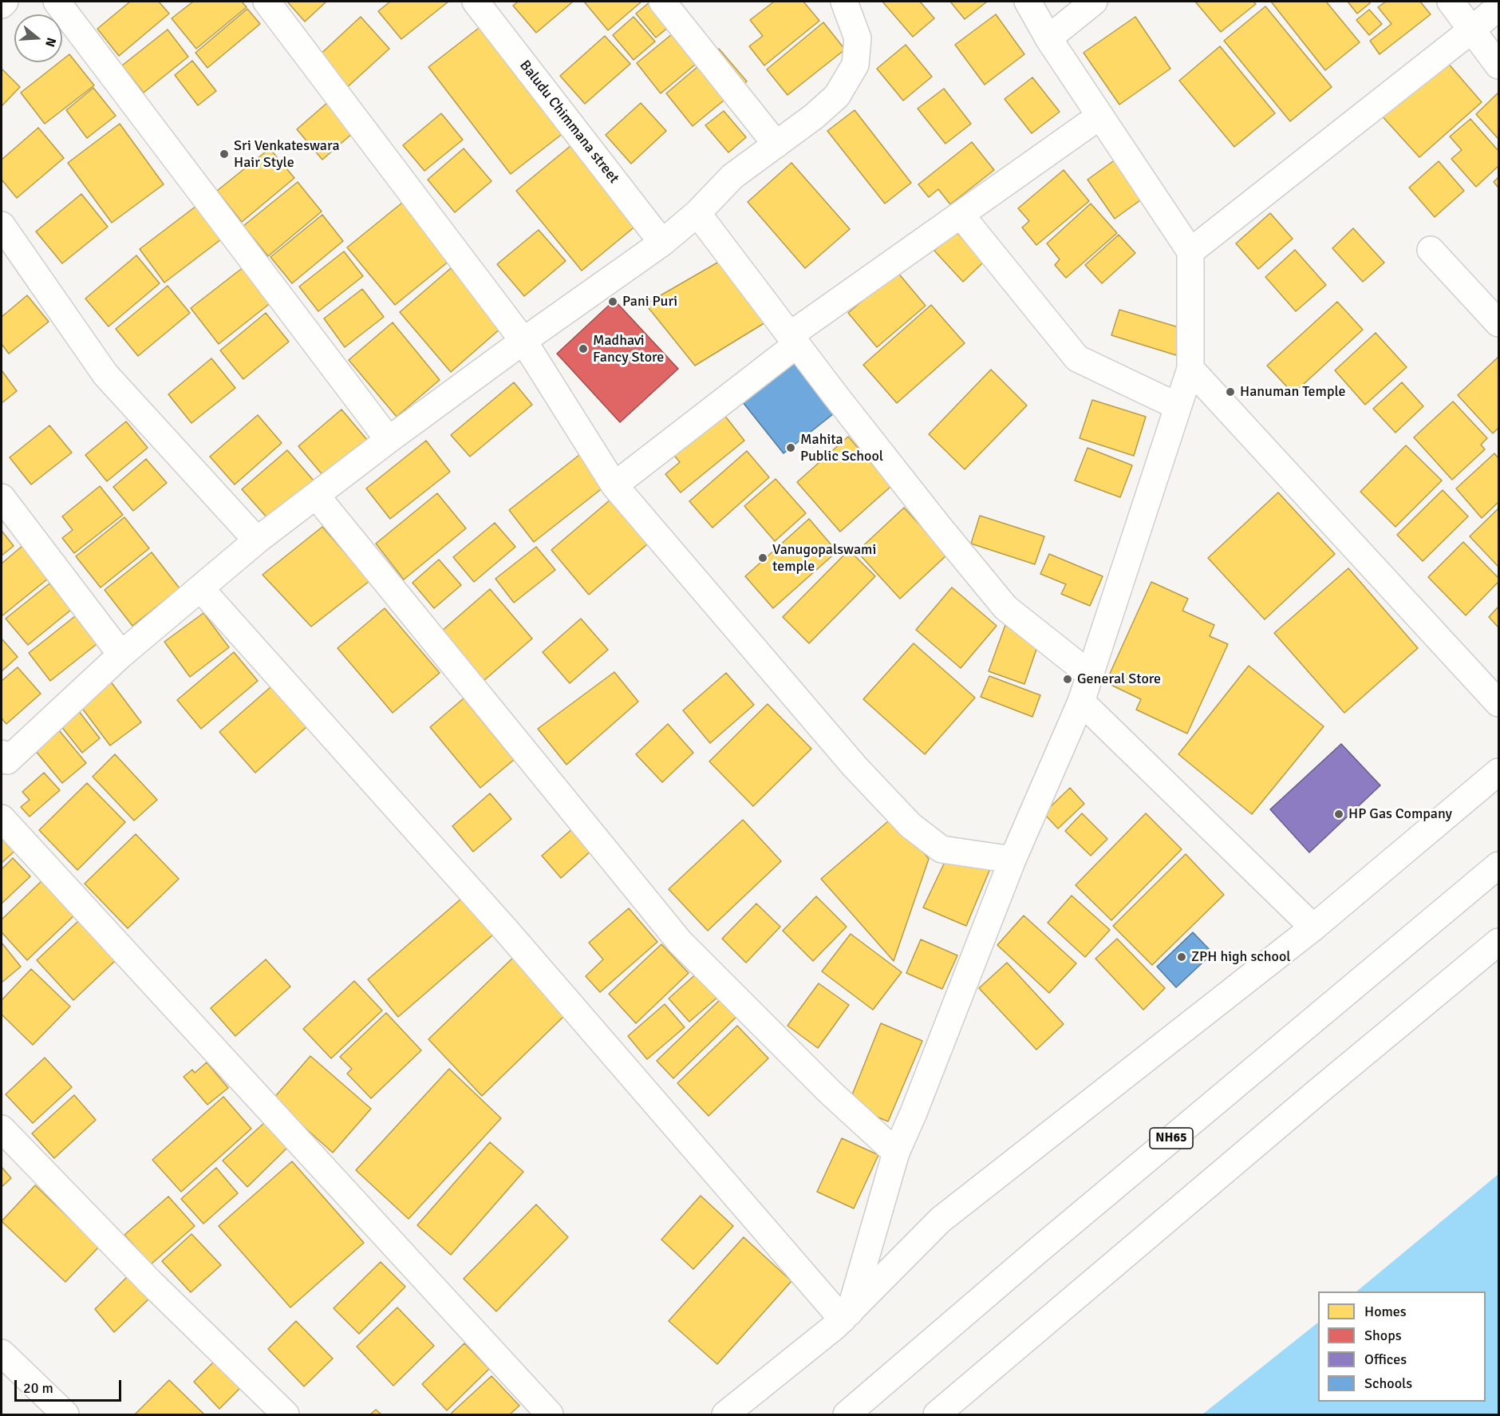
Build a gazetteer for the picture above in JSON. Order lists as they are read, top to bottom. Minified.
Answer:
{"streets":{"main road":["Baludu Chimmana street","NH65"]},"places":["Sri Venkateswara Hair Style","Pani Puri","Madhavi Fancy Store","Hanuman Temple","Mahita Public School","Vanugopalswami temple","General Store","HP Gas Company","ZPH high school"],"legend":["Homes","Shops","Offices","Schools"],"scale_bar":"20 m","north":"right"}
